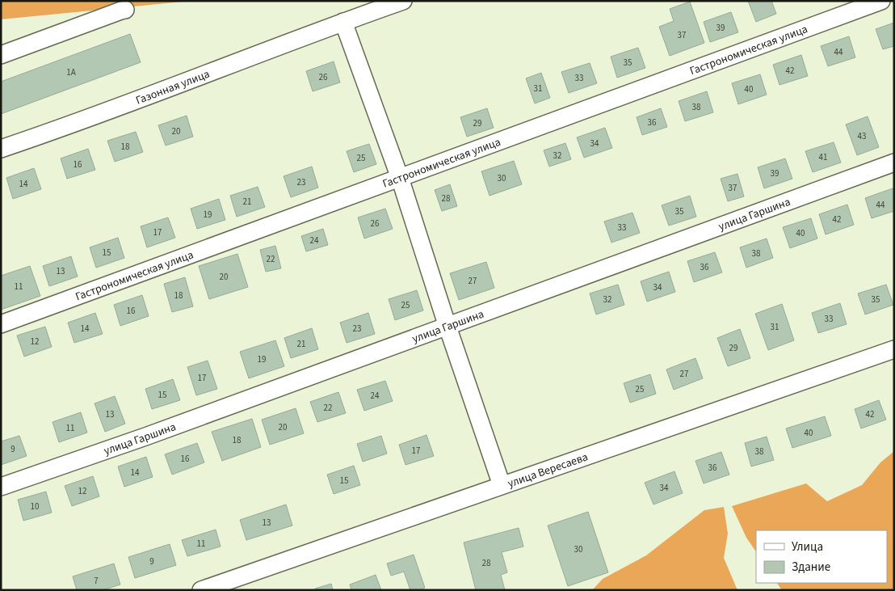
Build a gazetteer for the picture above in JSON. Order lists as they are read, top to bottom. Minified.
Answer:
{"streets":{"street":["Гастрономическая улица","Газонная улица","улица Гаршина","улица Вересаева"]},"house_numbers":["39","37","44","35","42","1А","26","33","31","40","38","36","29","20","43","34","18","32","41","25","16","39","30","23","14","37","28","21","44","35","19","42","26","33","17","40","24","15","38","22","36","13","20","27","11","34","18","32","35","25","16","33","31","14","23","12","21","29","19","27","17","25","15","24","22","13","42","20","11","40","18","9","17","38","16","36","14","15","34","12","10","13","11","30","9","28","7"],"legend":["Улица","Здание"]}
